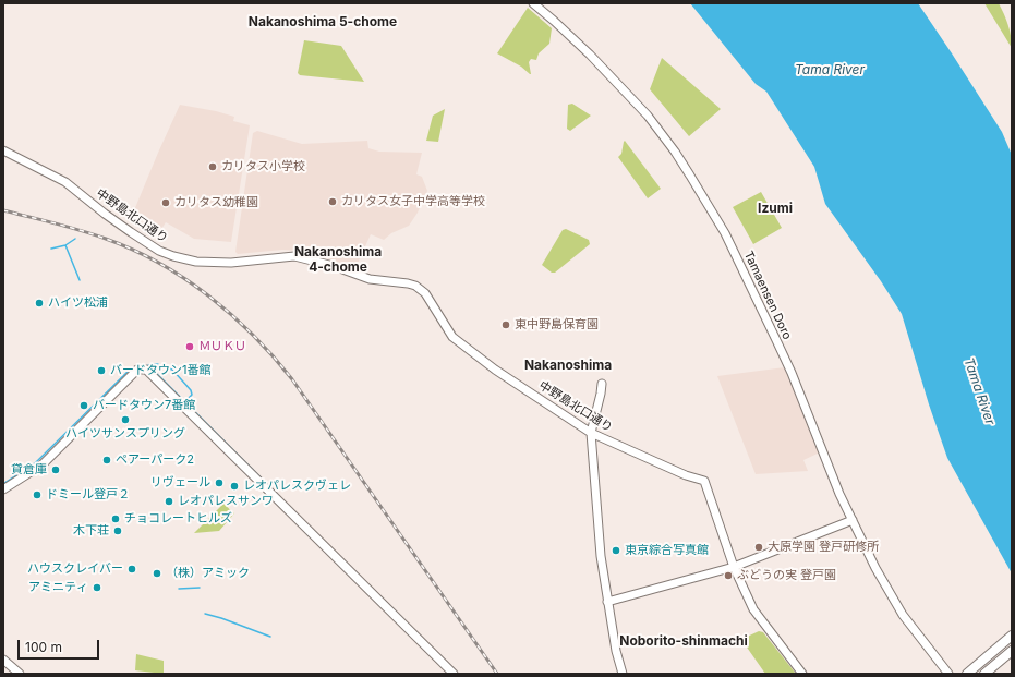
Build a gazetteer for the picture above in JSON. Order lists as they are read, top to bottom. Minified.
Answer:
{"streets":{"street":["中野島北口通り","Tamaensen Doro"]},"districts":["Nakanoshima 5-chome","Izumi","Nakanoshima 4-chome","Nakanoshima","Noborito-shinmachi"],"water":["Tama River"],"places":["カリタス小学校","カリタス女子中学高等学校","カリタス幼稚園","ハイツ松浦","東中野島保育園","ＭＵＫＵ","バードタウン1番館","バードタウン7番館","ハイツサンスプリング","ペアーパーク2","貸倉庫","リヴェール","レオパレスクヴェレ","ドミール登戸２","レオパレスサンワ","チョコレートヒルズ","木下荘","大原学園 登戸研修所","東京綜合写真館","ハウスクレイバー","（株）アミック","ぶどうの実 登戸園","アミニティ"],"scale_bar":"100 m"}
